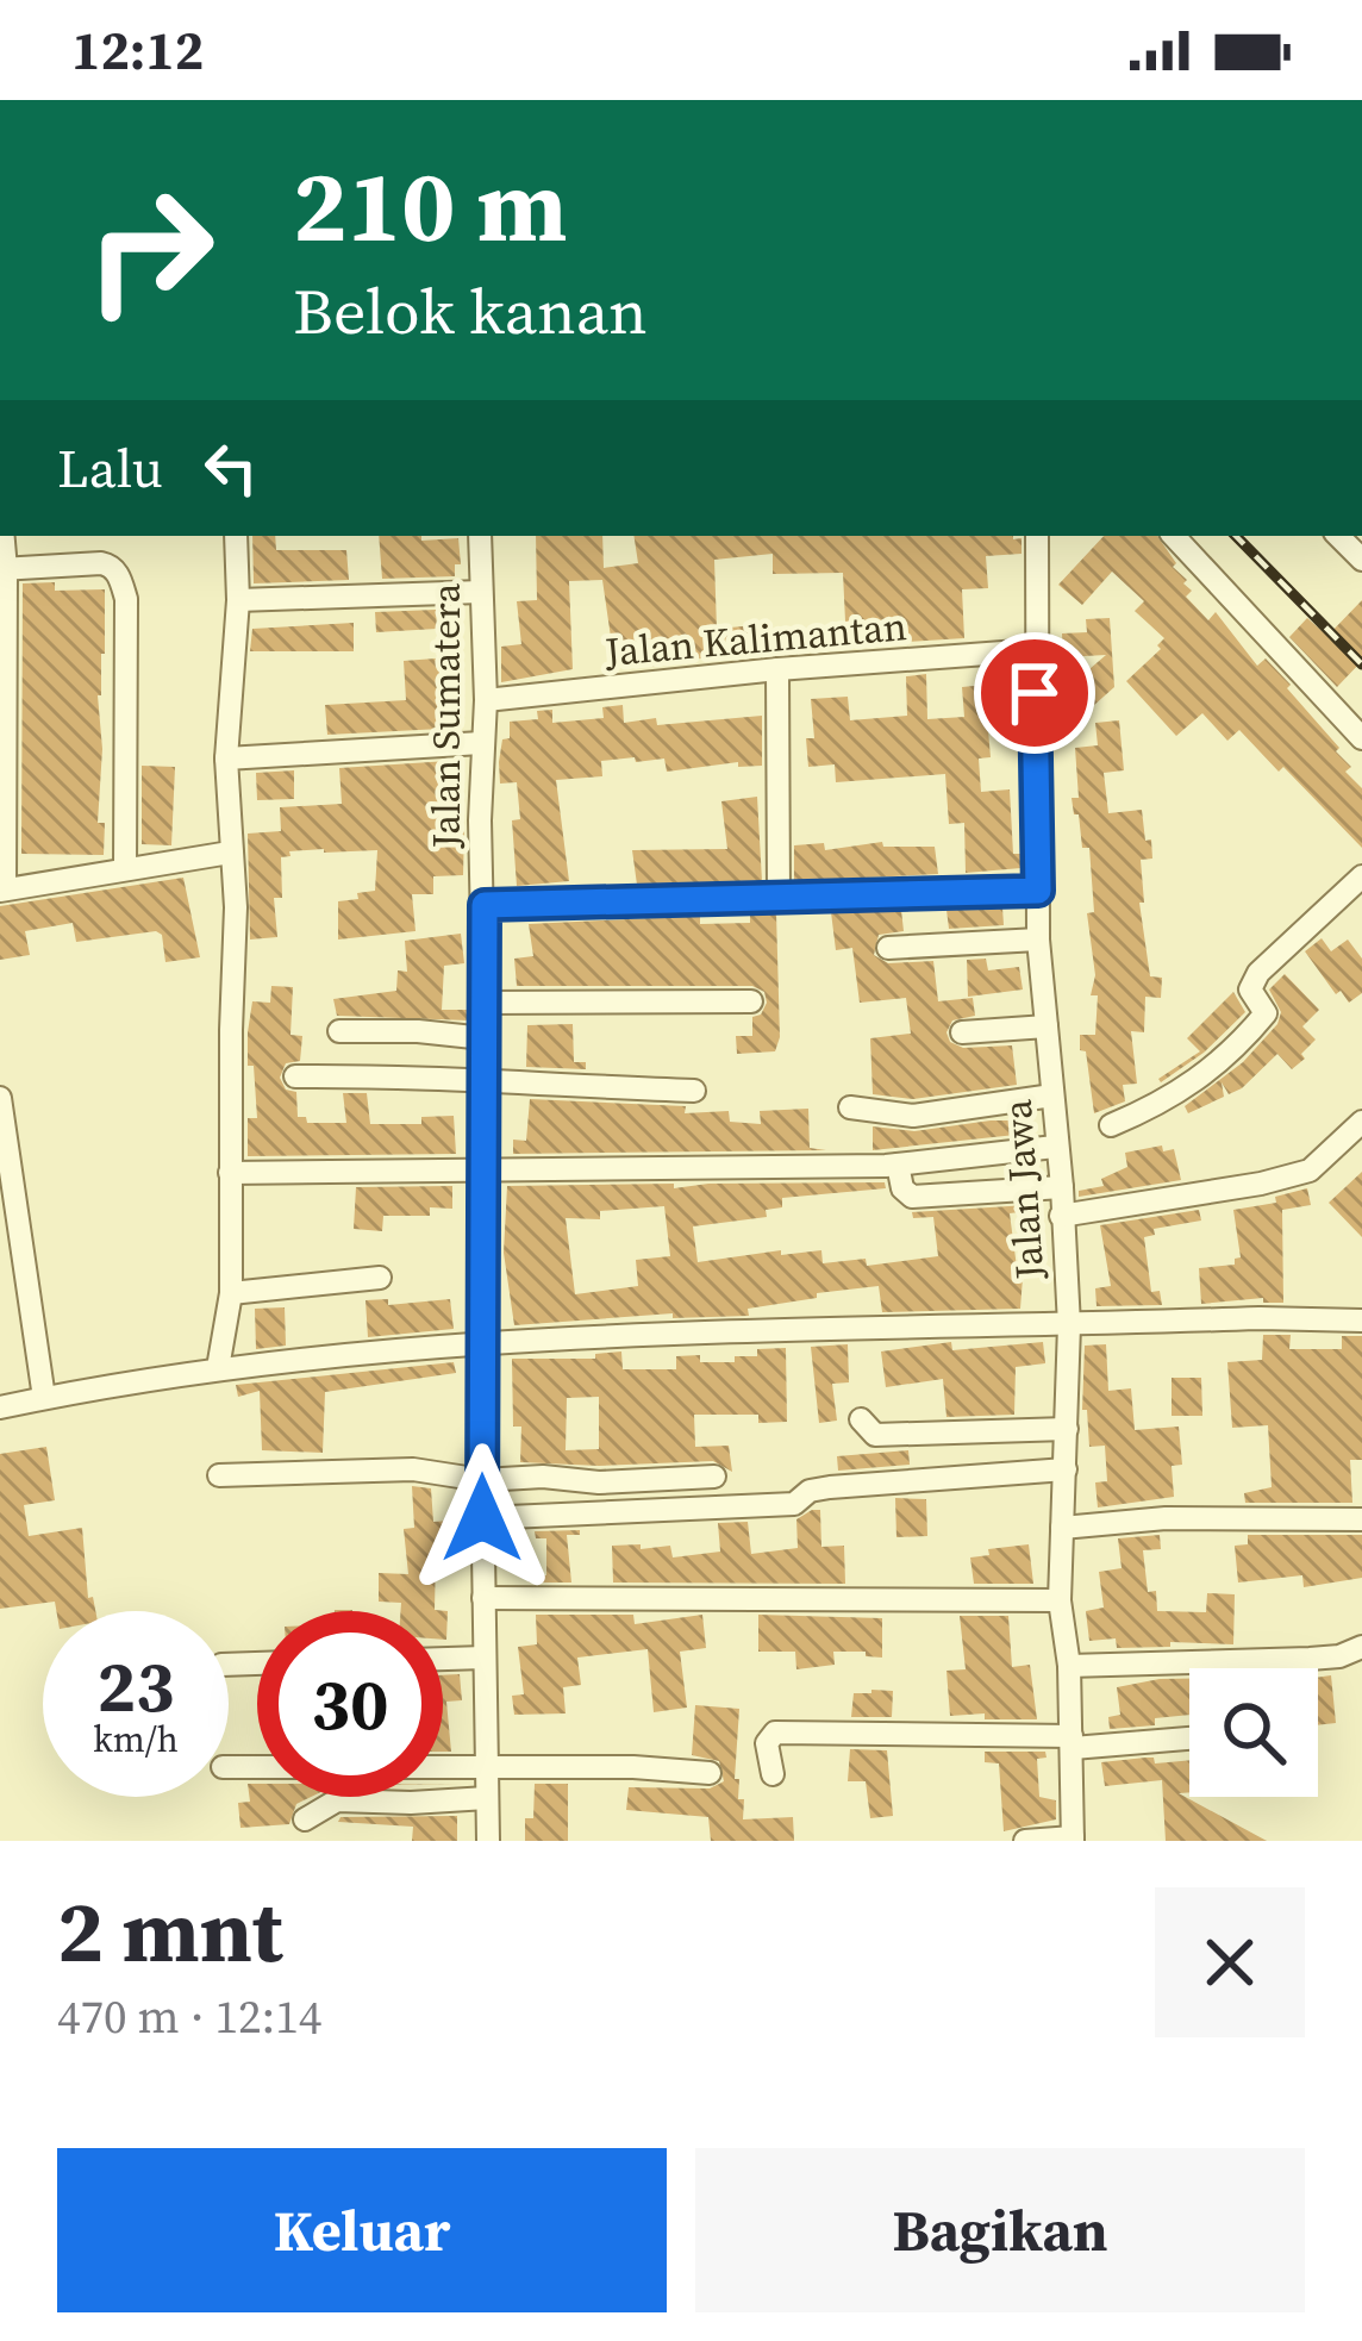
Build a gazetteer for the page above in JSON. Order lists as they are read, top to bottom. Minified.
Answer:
{"streets":{"street":["Jalan Kalimantan","Jalan Sumatera","Jalan Jawa"]},"crossings":[["Jalan Kalimantan","Jalan Sumatera"],["Jalan Kalimantan","Jalan Jawa"]],"page":{"status":"12:12","turn":["210 m","Belok kanan"],"then":"Lalu","speed":"23 km/h","limit":"30","heading":["2 mnt","470 m · 12:14"],"buttons":["Keluar","Bagikan"]}}
